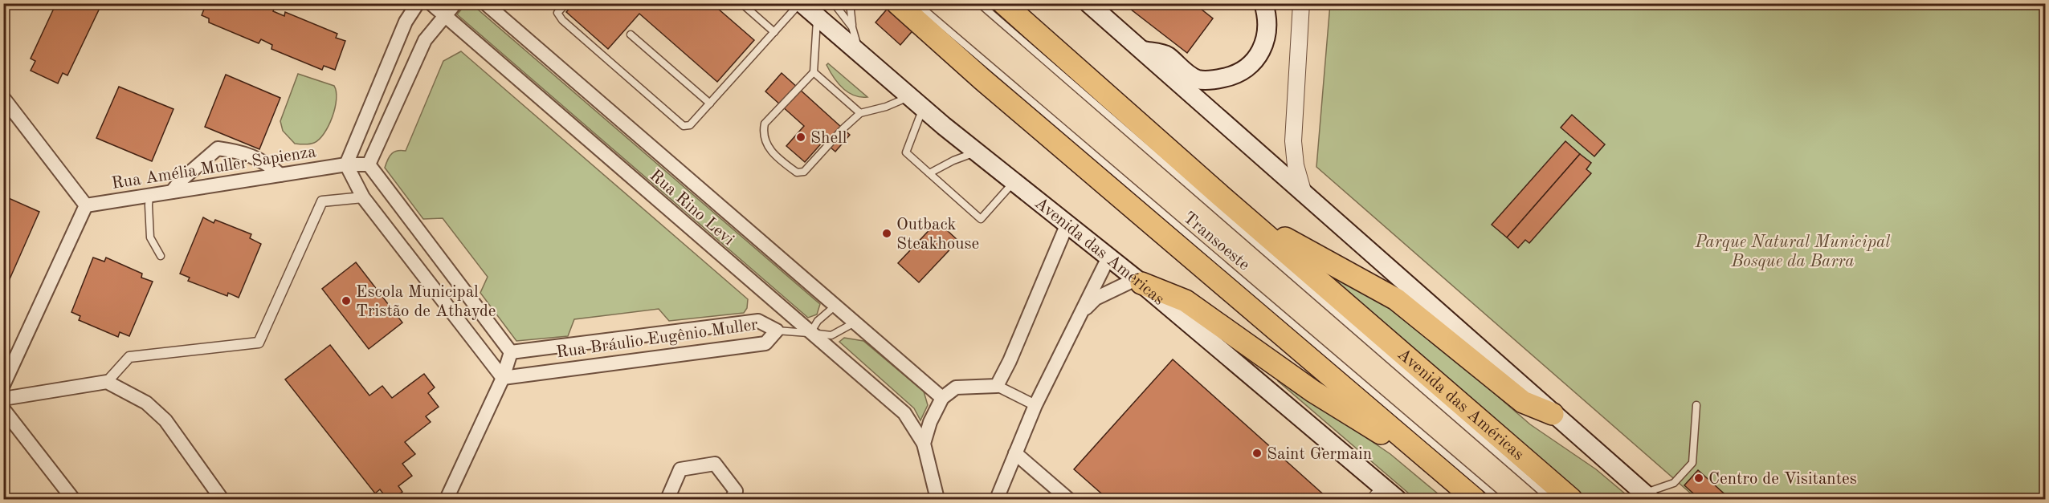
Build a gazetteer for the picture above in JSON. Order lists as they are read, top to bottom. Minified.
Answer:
{"streets":{"highway":["Avenida das Américas"],"street":["Rua Amélia Muller Sapienza","Rua Rino Levi","Rua Bráulio Eugênio Muller"],"lane":["Transoeste"]},"parks":["Parque Natural Municipal Bosque da Barra"],"places":["Shell","Outback Steakhouse","Escola Municipal Tristão de Athayde","Saint Germain","Centro de Visitantes"]}
